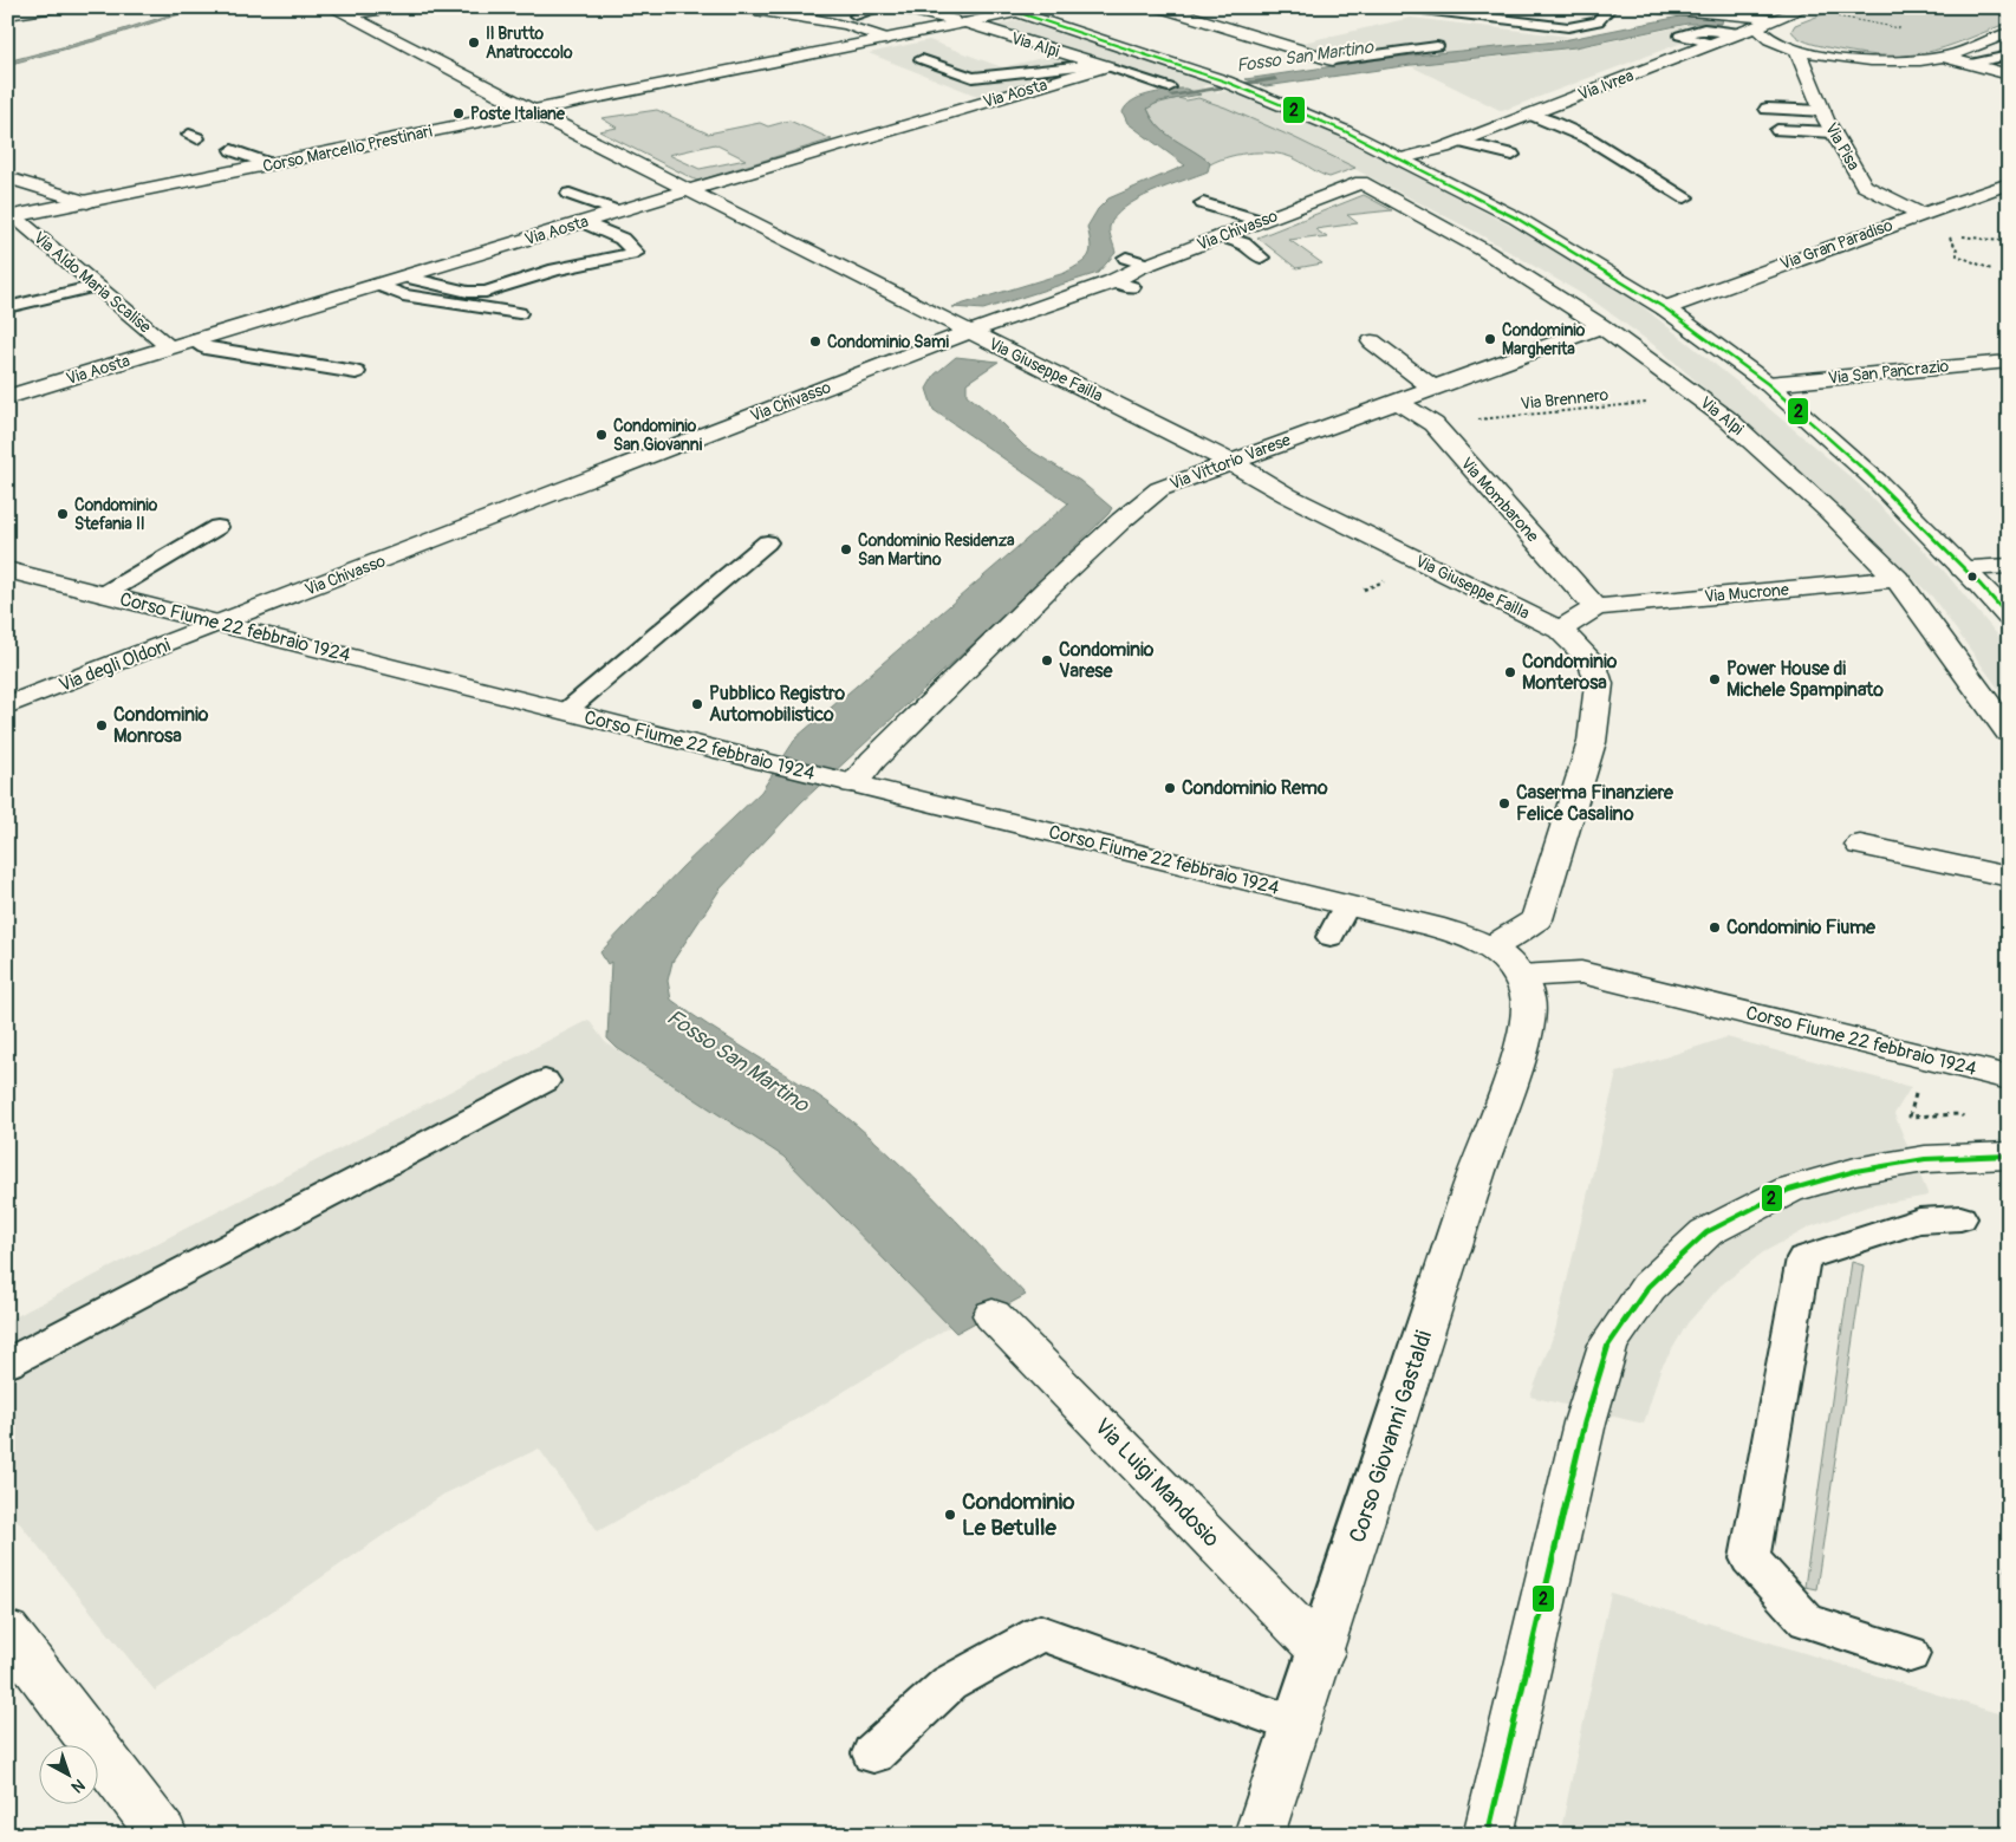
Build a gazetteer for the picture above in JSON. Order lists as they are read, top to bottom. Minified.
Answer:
{"streets":{"street":["Via Alpi","Via Ivrea","Via Aosta","Via Pisa","Corso Marcello Prestinari","Via Chivasso","Via Gran Paradiso","Via Aldo Maria Scalise","Via Giuseppe Failla","Via San Pancrazio","Via Vittorio Varese","Via Mombarone","Via Mucrone","Corso Fiume 22 febbraio 1924","Via degli Oldoni","Corso Giovanni Gastaldi","Via Luigi Mandosio"],"path":["Via Brennero"]},"crossings":[["Via Alpi","Via Aosta"],["Via Alpi","Corso Marcello Prestinari"],["Via Alpi","Via Chivasso"],["Via Alpi","Via Brennero"],["Via Alpi","Via Vittorio Varese"],["Via Alpi","Via Mucrone"],["Via Aosta","Via Aldo Maria Scalise"],["Via Aosta","Via Giuseppe Failla"],["Via Pisa","Via Gran Paradiso"],["Corso Marcello Prestinari","Via Aldo Maria Scalise"],["Corso Marcello Prestinari","Via Giuseppe Failla"],["Via Chivasso","Via Giuseppe Failla"],["Via Chivasso","Corso Fiume 22 febbraio 1924"],["Via Chivasso","Via degli Oldoni"],["Via Giuseppe Failla","Via Vittorio Varese"],["Via Brennero","Via Mombarone"],["Via Vittorio Varese","Via Mombarone"],["Via Vittorio Varese","Corso Fiume 22 febbraio 1924"],["Via Mombarone","Via Mucrone"],["Corso Fiume 22 febbraio 1924","Via degli Oldoni"],["Corso Fiume 22 febbraio 1924","Corso Giovanni Gastaldi"],["Corso Giovanni Gastaldi","Via Luigi Mandosio"]],"water":["Fosso San Martino"],"places":["Il Brutto Anatroccolo","Poste Italiane","Condominio Margherita","Condominio Sami","Condominio San Giovanni","Condominio Stefania II","Condominio Residenza San Martino","Condominio Varese","Condominio Monterosa","Power House di Michele Spampinato","Pubblico Registro Automobilistico","Condominio Monrosa","Condominio Remo","Caserma Finanziere Felice Casalino","Condominio Fiume","Condominio Le Betulle"],"lines":["transit line 2"],"north":"bottom right"}
